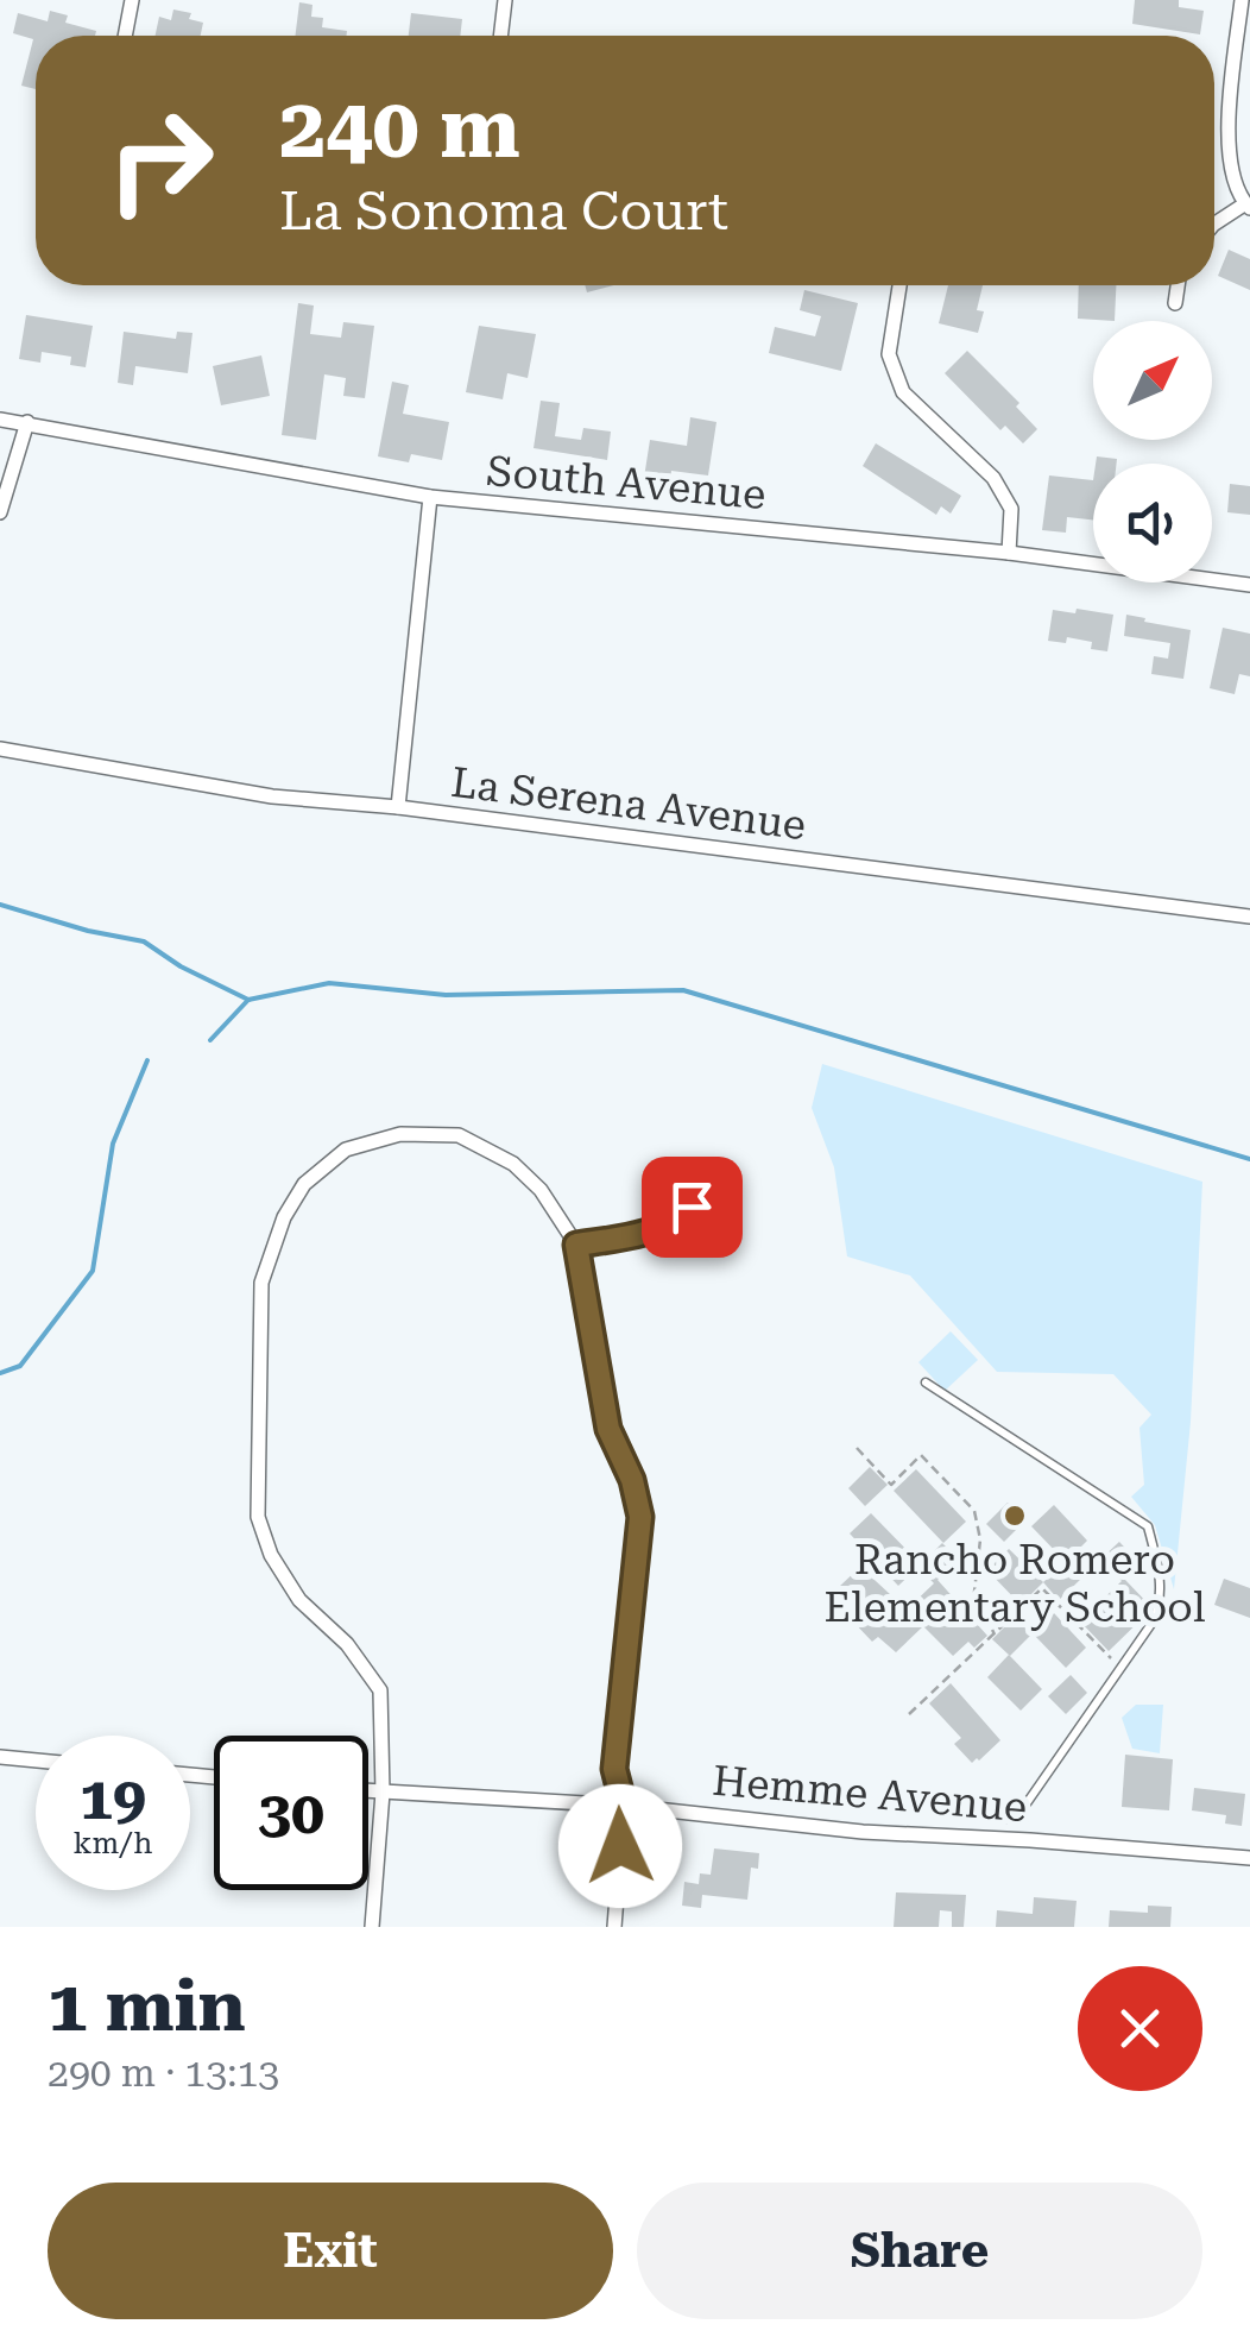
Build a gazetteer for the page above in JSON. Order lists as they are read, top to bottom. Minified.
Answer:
{"streets":{"street":["South Avenue","La Serena Avenue","Hemme Avenue"]},"places":["Rancho Romero Elementary School"],"north":"top right","page":{"turn":["240 m","La Sonoma Court"],"speed":"19 km/h","limit":"30","heading":["1 min","290 m · 13:13"],"buttons":["Exit","Share"]}}
